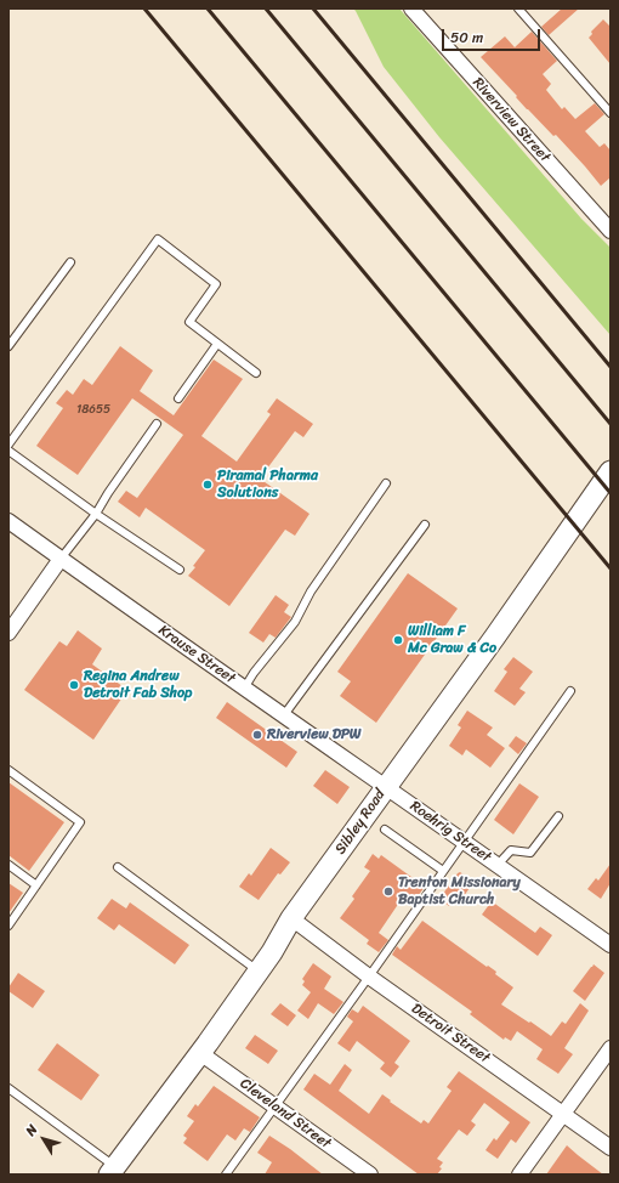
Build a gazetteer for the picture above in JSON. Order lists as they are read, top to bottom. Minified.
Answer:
{"streets":{"main road":["Sibley Road"],"street":["Riverview Street","Krause Street","Roehrig Street","Detroit Street","Cleveland Street"]},"crossings":[["Krause Street","Sibley Road"],["Krause Street","Roehrig Street"],["Sibley Road","Roehrig Street"],["Sibley Road","Detroit Street"],["Sibley Road","Cleveland Street"]],"places":["Piramal Pharma Solutions","William F Mc Graw & Co","Regina Andrew Detroit Fab Shop","Riverview DPW","Trenton Missionary Baptist Church"],"house_numbers":["18655"],"scale_bar":"50 m","north":"top left"}
